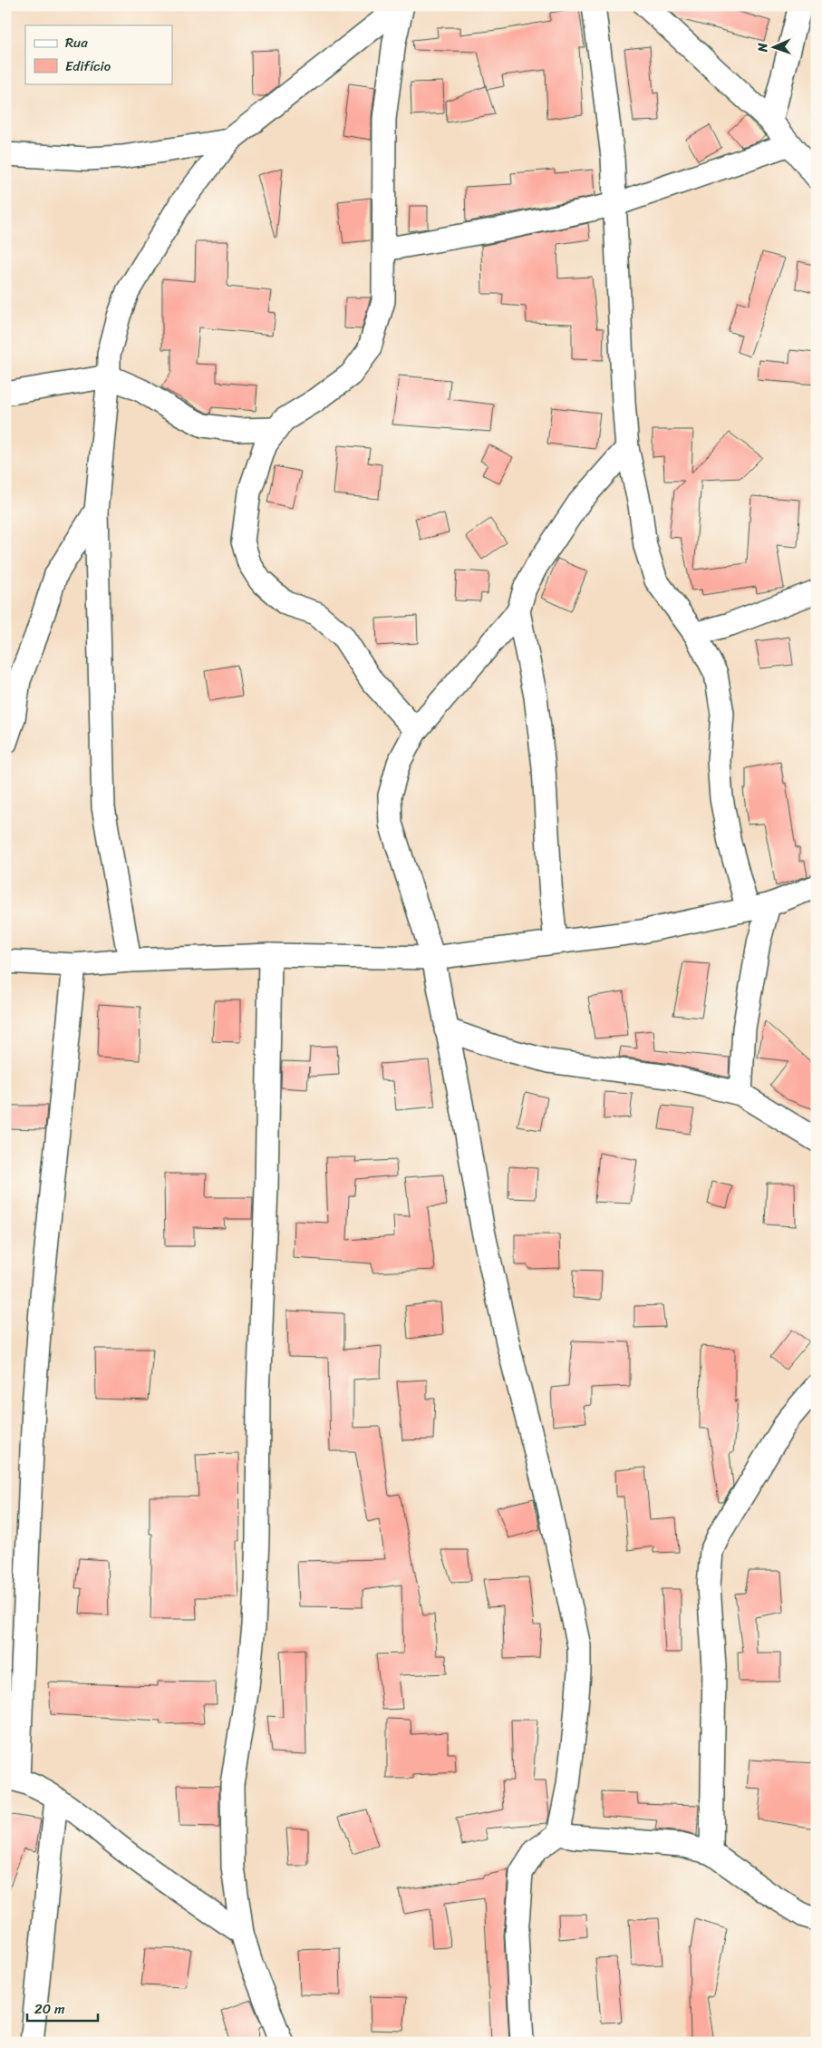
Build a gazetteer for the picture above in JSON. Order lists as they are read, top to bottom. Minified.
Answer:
{"legend":["Rua","Edifício"],"scale_bar":"20 m","north":"left"}
